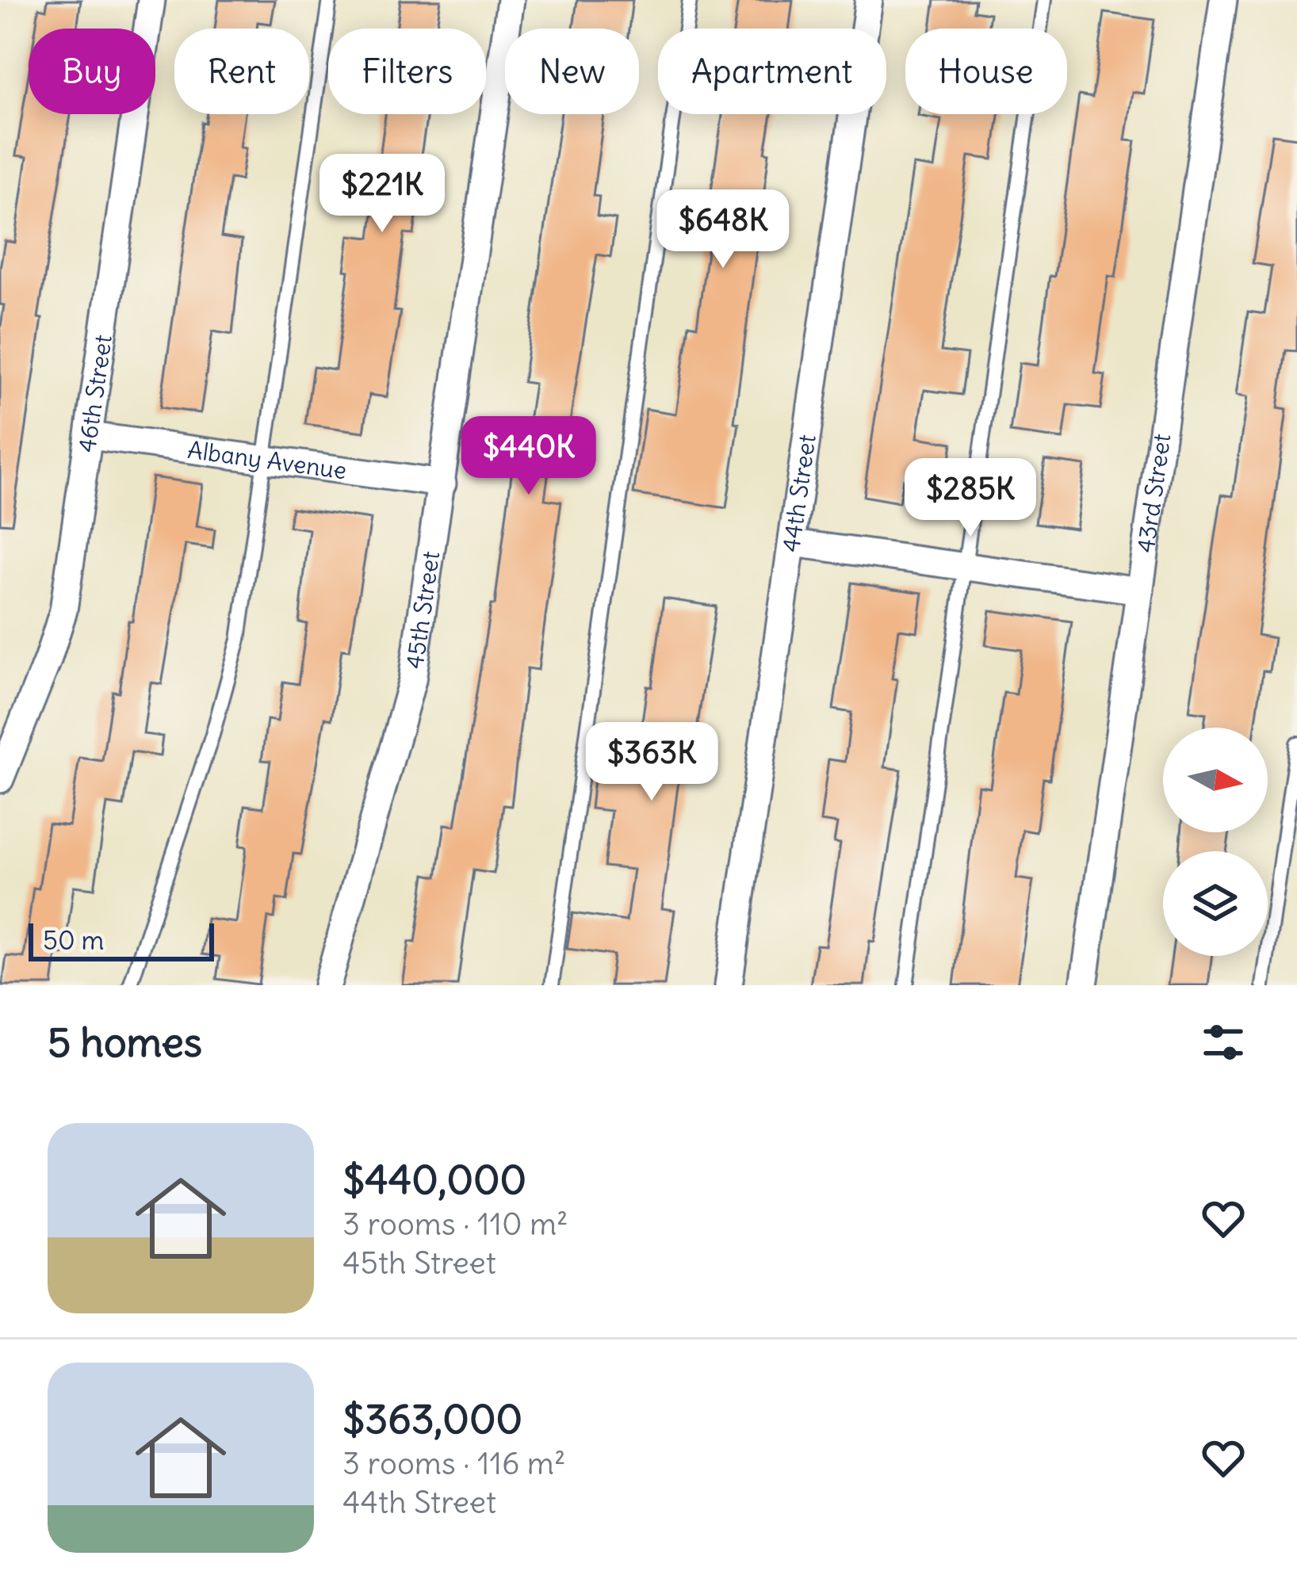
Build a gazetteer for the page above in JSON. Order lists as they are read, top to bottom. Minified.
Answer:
{"streets":{"street":["46th Street","Albany Avenue","44th Street","43rd Street","45th Street"]},"crossings":[["46th Street","Albany Avenue"],["Albany Avenue","45th Street"]],"scale_bar":"50 m","north":"right","page":{"chip":["Buy","Rent","Filters","New","Apartment","House"],"price":["$221K","$648K","$440K","$285K","$363K"],"scale":"50 m","heading":"5 homes","list":[{"name":"$440,000","note":"3 rooms · 110 m² · 45th Street"},{"name":"$363,000","note":"3 rooms · 116 m² · 44th Street"}]}}
